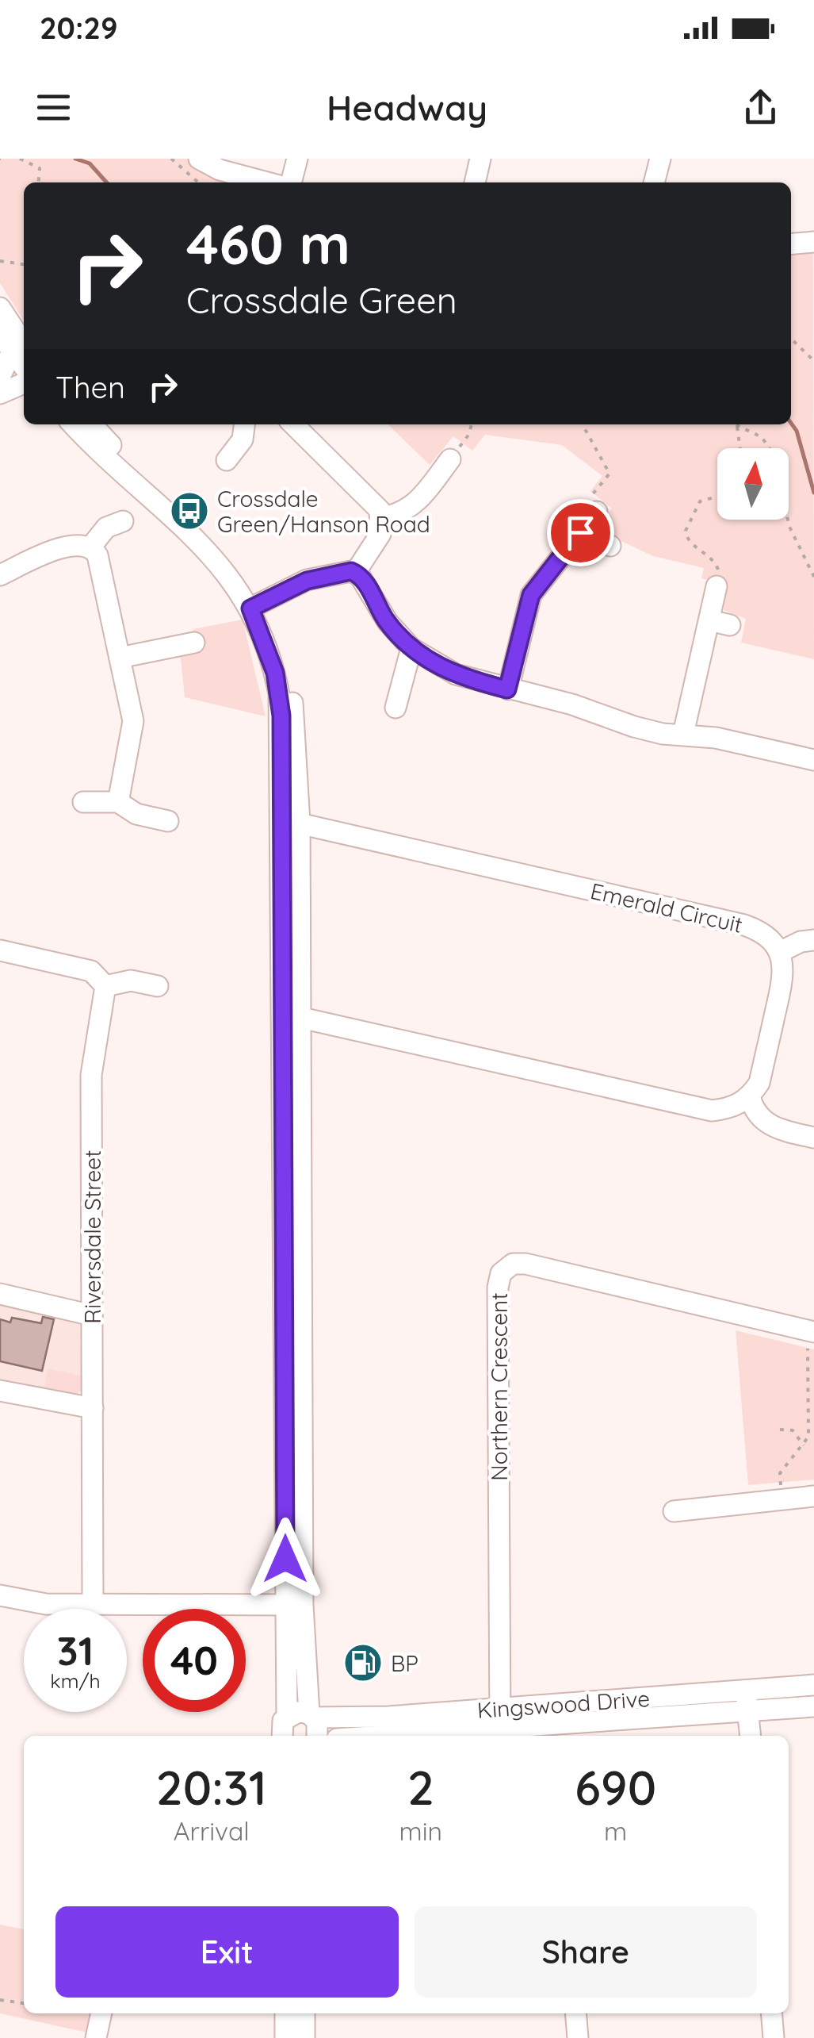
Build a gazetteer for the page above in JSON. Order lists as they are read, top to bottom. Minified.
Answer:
{"streets":{"street":["Emerald Circuit","Riversdale Street","Northern Crescent","Kingswood Drive"]},"crossings":[["Northern Crescent","Kingswood Drive"]],"places":{"bus stop":["Crossdale Green/Hanson Road"],"fuel station":["BP"]},"north":"top","page":{"status":"20:29","header":"Headway","turn":["460 m","Crossdale Green"],"then":"Then","speed":"31 km/h","limit":"40","eta":["20:31","Arrival","2","min","690","m"],"buttons":["Exit","Share"]}}
